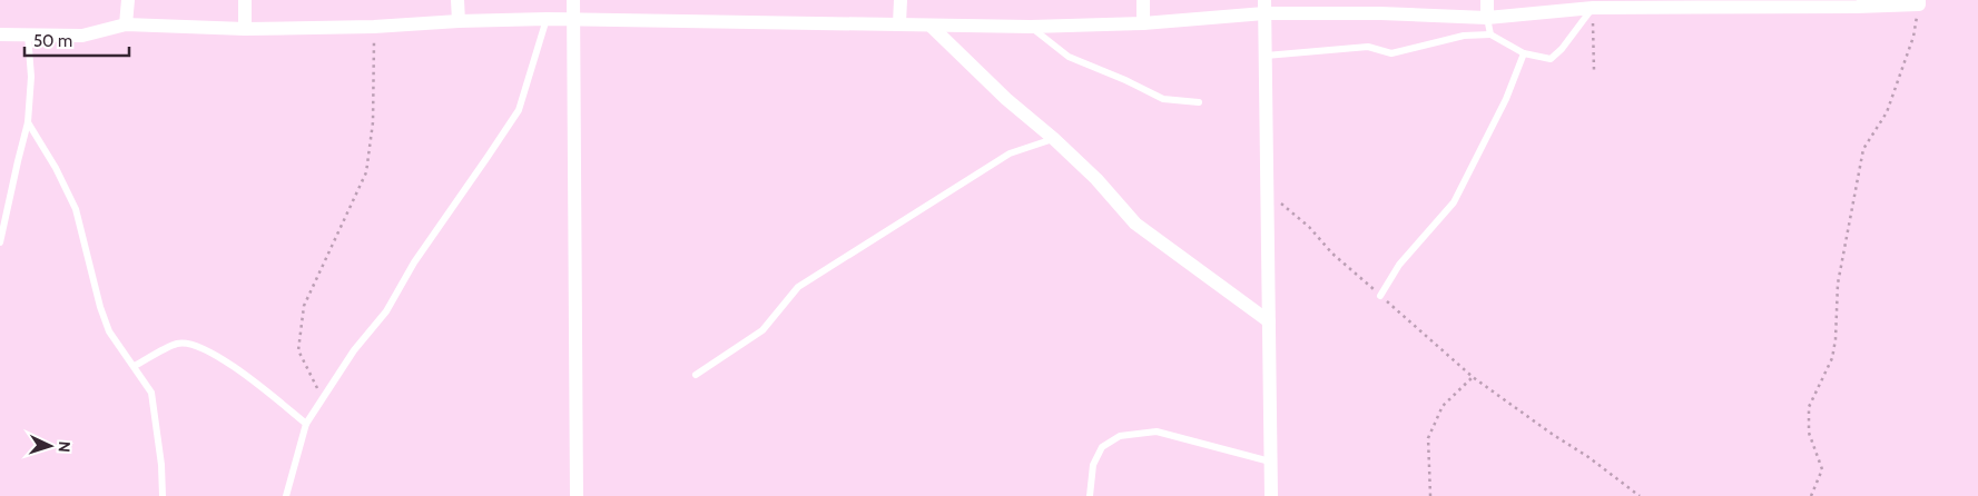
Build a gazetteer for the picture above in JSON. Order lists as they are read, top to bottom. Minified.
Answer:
{"scale_bar":"50 m","north":"right"}
